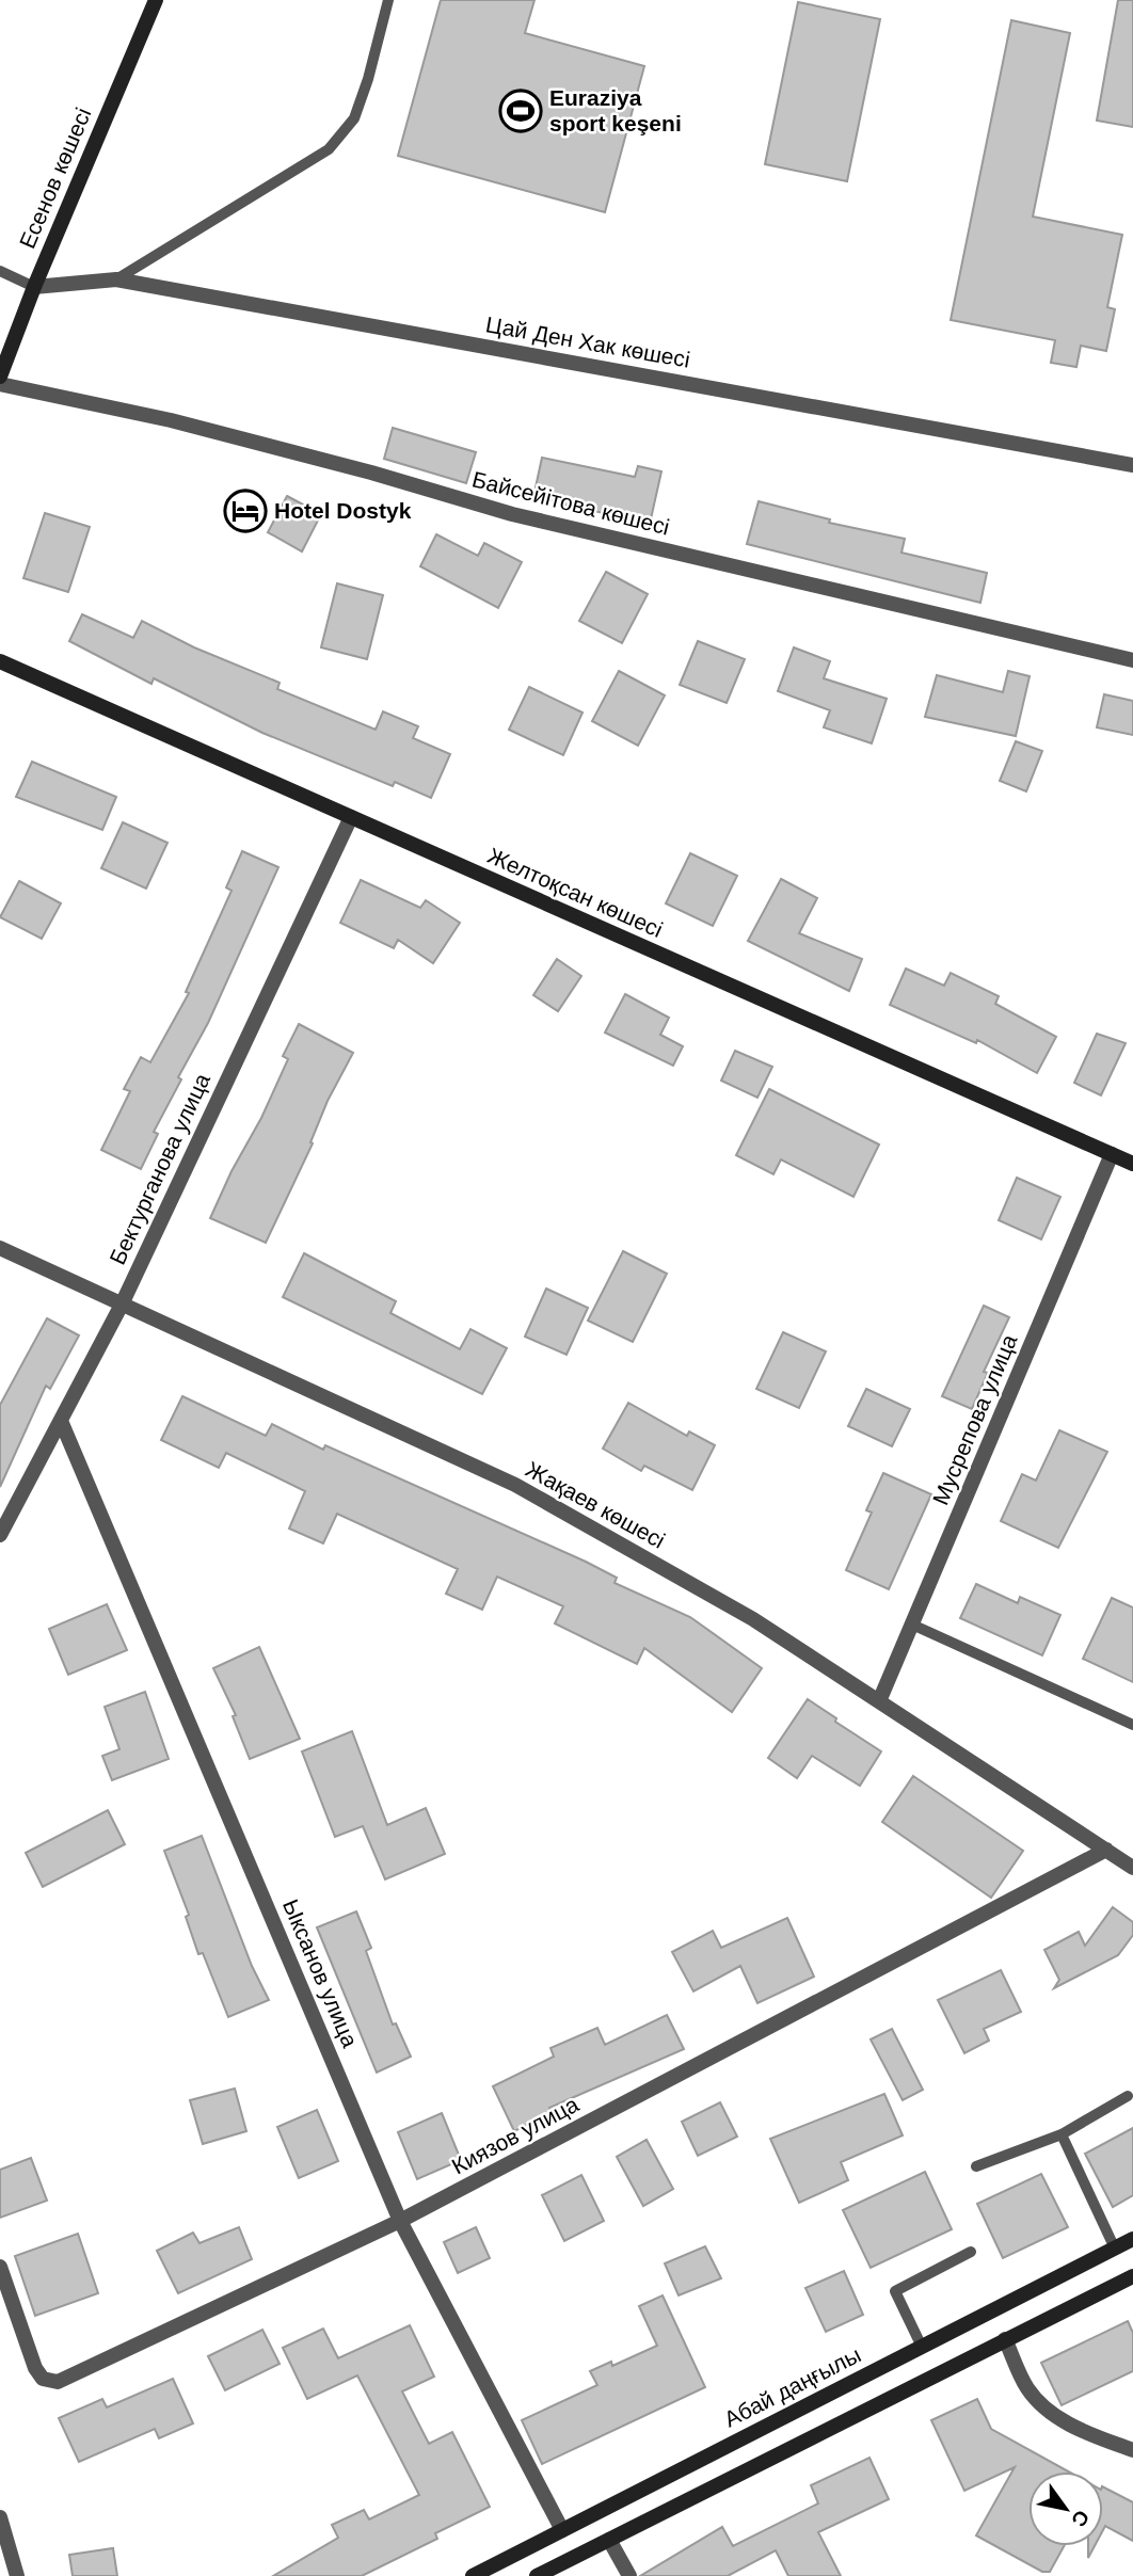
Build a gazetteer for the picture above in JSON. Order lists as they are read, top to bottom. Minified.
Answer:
{"streets":{"street":["Есенов көшесі","Цай Ден Хак көшесі","Байсейітова көшесі","Желтоқсан көшесі","Бектурганова улица","Мусрепова улица","Жақаев көшесі","Ыксанов улица","Киязов улица","Абай даңғылы"]},"crossings":[["Есенов көшесі","Цай Ден Хак көшесі"],["Желтоқсан көшесі","Бектурганова улица"],["Желтоқсан көшесі","Мусрепова улица"],["Бектурганова улица","Жақаев көшесі"],["Бектурганова улица","Ыксанов улица"],["Мусрепова улица","Жақаев көшесі"],["Жақаев көшесі","Киязов улица"],["Ыксанов улица","Киязов улица"],["Ыксанов улица","Абай даңғылы"]],"places":{"sports":["Euraziya sport keşeni"],"hotel":["Hotel Dostyk"]},"north":"bottom right"}
